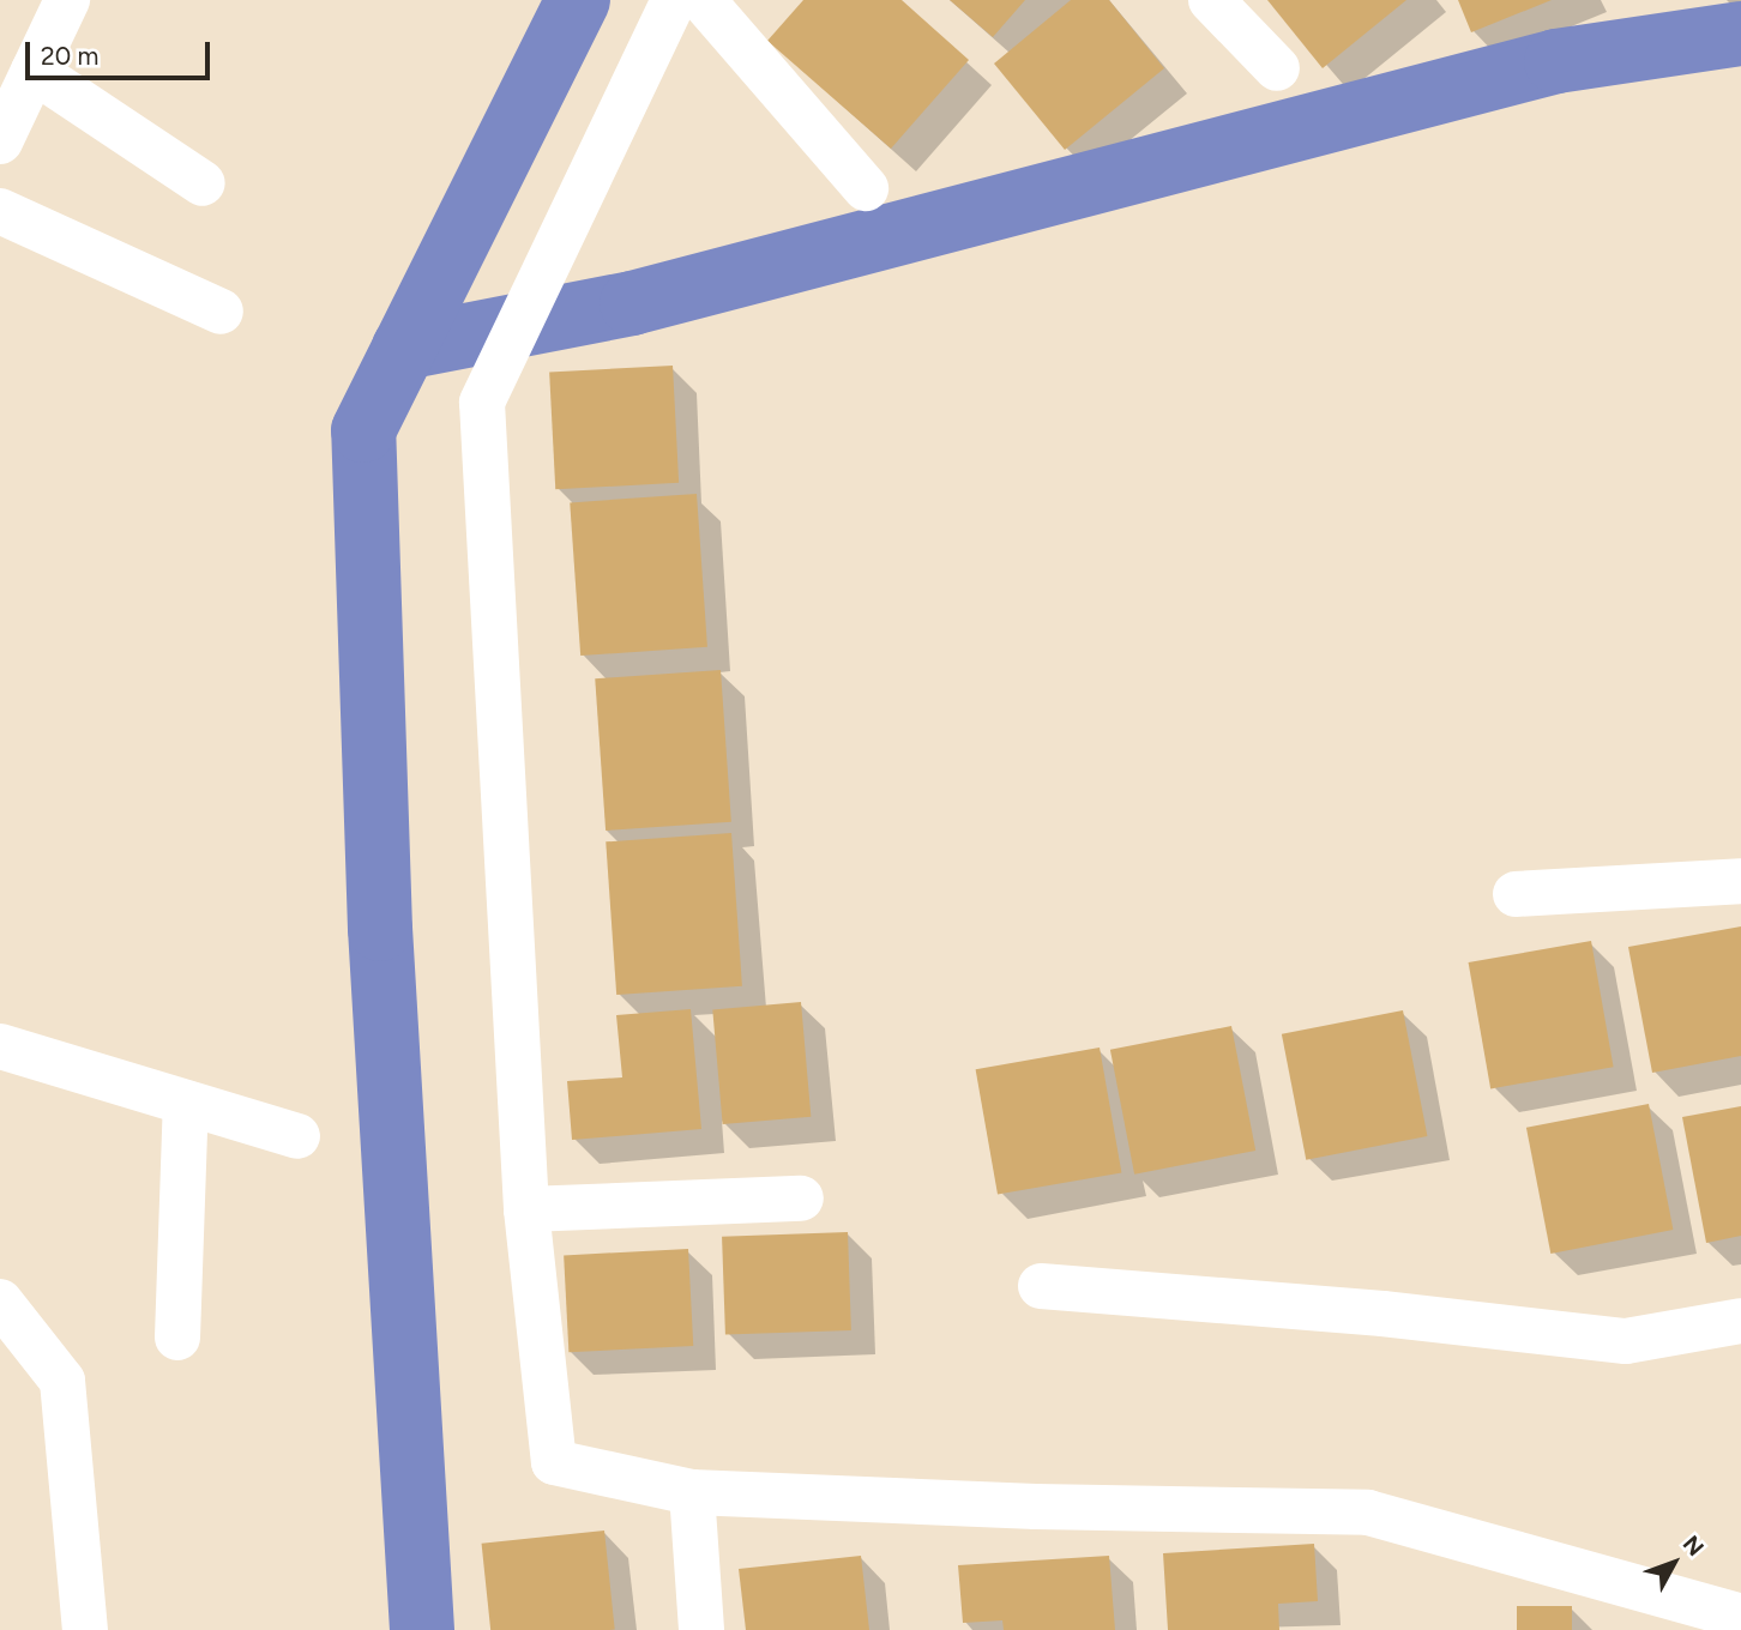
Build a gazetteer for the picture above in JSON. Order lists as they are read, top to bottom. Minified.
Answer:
{"scale_bar":"20 m","north":"top right"}
